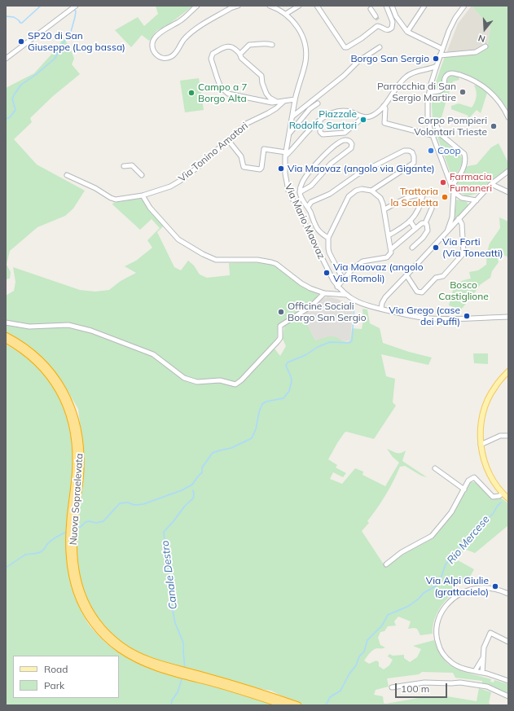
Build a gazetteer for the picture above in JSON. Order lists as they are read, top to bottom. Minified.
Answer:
{"streets":{"highway":["Nuova Sopraelevata"],"street":["Via Tonino Amatori","Via Mario Maovaz"]},"water":["Rio Mercese","Canale Destro"],"parks":["Bosco Castiglione"],"places":["SP20 di San Giuseppe (Log bassa)","Borgo San Sergio","Parrocchia di San Sergio Martire","Campo a 7 Borgo Alta","Piazzale Rodolfo Sartori","Corpo Pompieri Volontari Trieste","Coop","Via Maovaz (angolo via Gigante)","Farmacia Fumaneri","Trattoria la Scaletta","Via Forti (Via Toneatti)","Via Maovaz (angolo Via Romoli)","Officine Sociali Borgo San Sergio","Via Grego (case dei Puffi)","Via Alpi Giulie (grattacielo)"],"legend":["Road","Park"],"scale_bar":"100 m","north":"bottom"}
